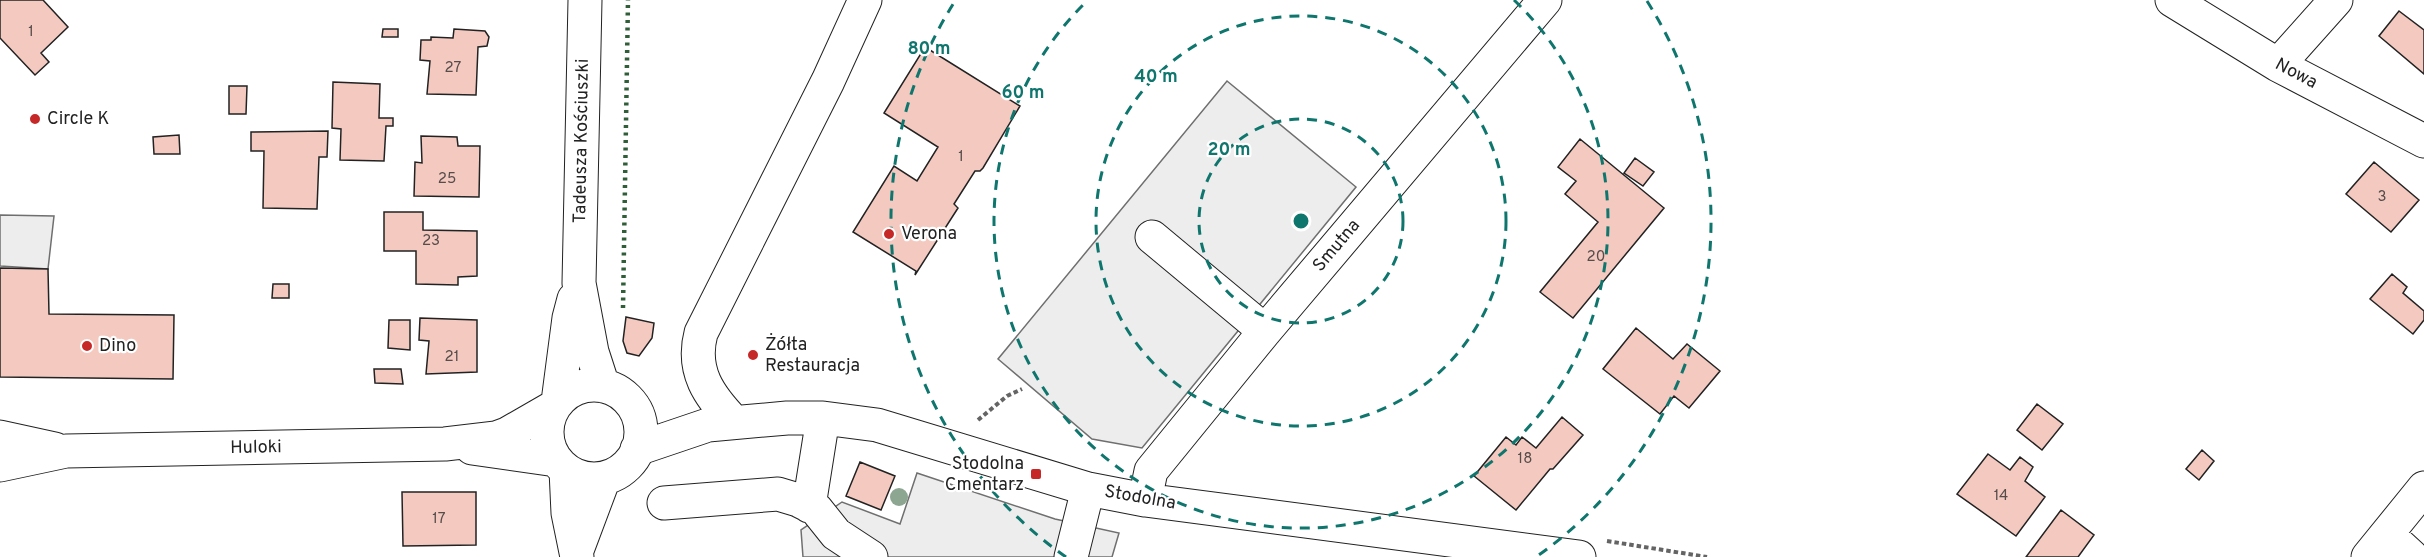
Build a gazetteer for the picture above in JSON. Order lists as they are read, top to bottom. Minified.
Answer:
{"streets":{"street":["Nowa","Tadeusza Kościuszki","Smutna","Huloki","Stodolna"]},"crossings":[["Tadeusza Kościuszki","Huloki"],["Tadeusza Kościuszki","Stodolna"],["Smutna","Stodolna"],["Huloki","Stodolna"]],"places":{"other":["Circle K","Verona","Dino","Żółta Restauracja"],"transit":["Stodolna Cmentarz"]},"house_numbers":["1","27","1","25","3","23","20","21","18","14","17"],"rings":["80 m","40 m","60 m","20 m"]}
